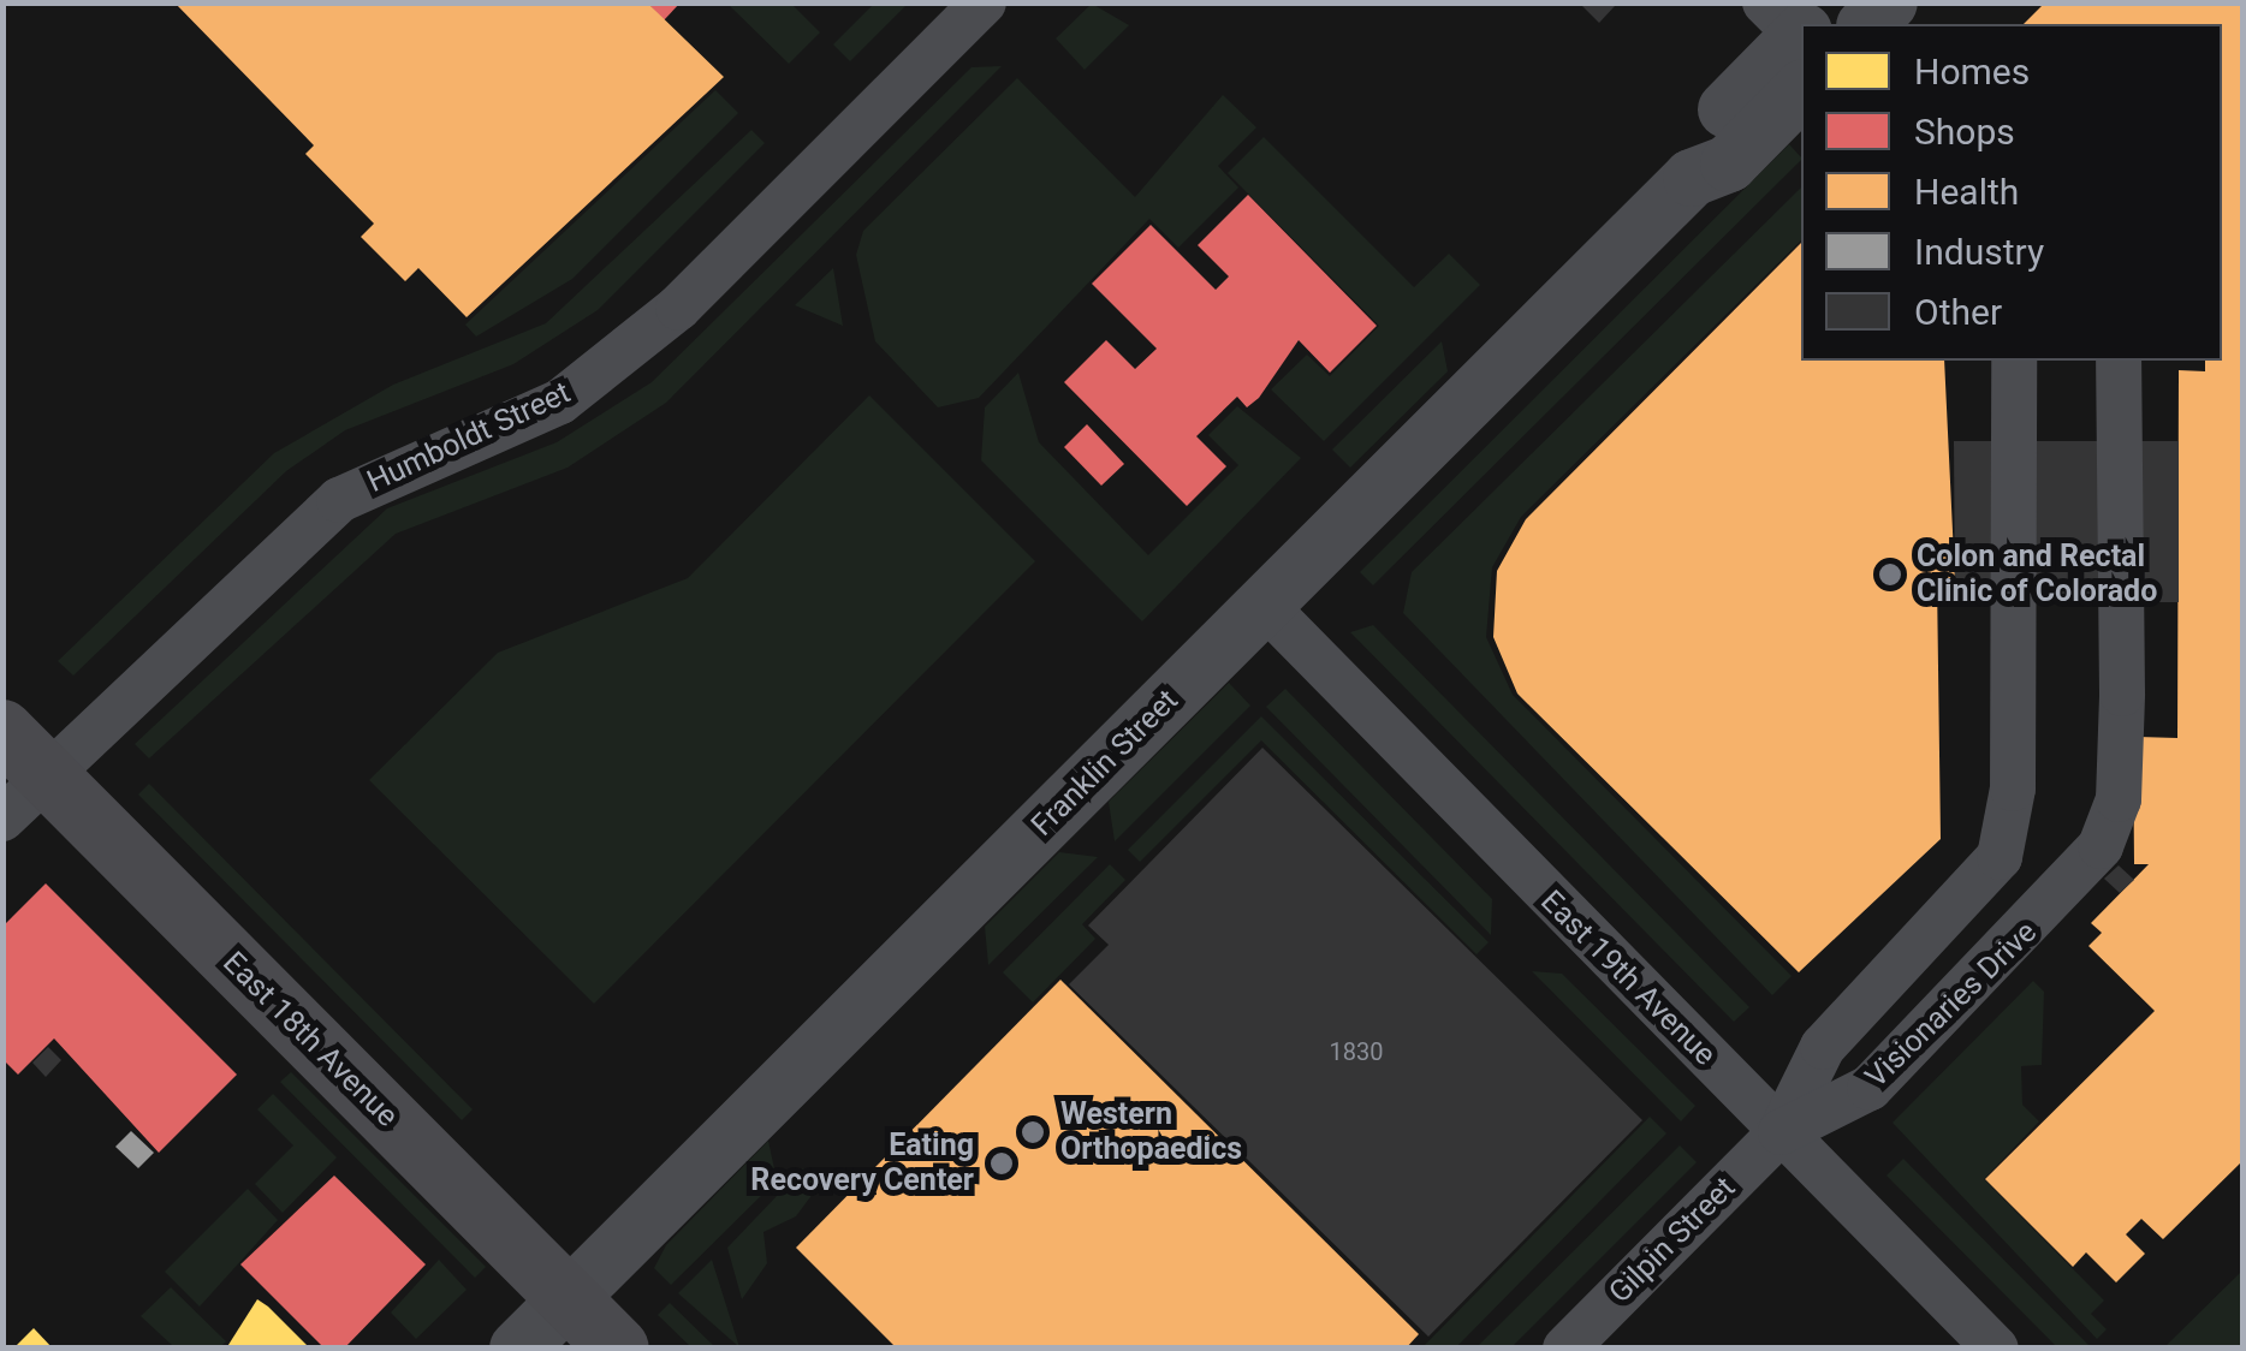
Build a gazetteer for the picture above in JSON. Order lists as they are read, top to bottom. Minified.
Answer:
{"streets":{"main road":["East 18th Avenue"],"street":["Humboldt Street","Franklin Street","East 19th Avenue","Visionaries Drive","Gilpin Street"]},"crossings":[["Humboldt Street","East 18th Avenue"],["Franklin Street","East 19th Avenue"],["Franklin Street","East 18th Avenue"],["East 19th Avenue","Visionaries Drive"],["East 19th Avenue","Gilpin Street"],["Visionaries Drive","Gilpin Street"]],"places":["Colon and Rectal Clinic of Colorado","Western Orthopaedics","Eating Recovery Center"],"house_numbers":["1830"],"legend":["Homes","Shops","Health","Industry","Other"]}
